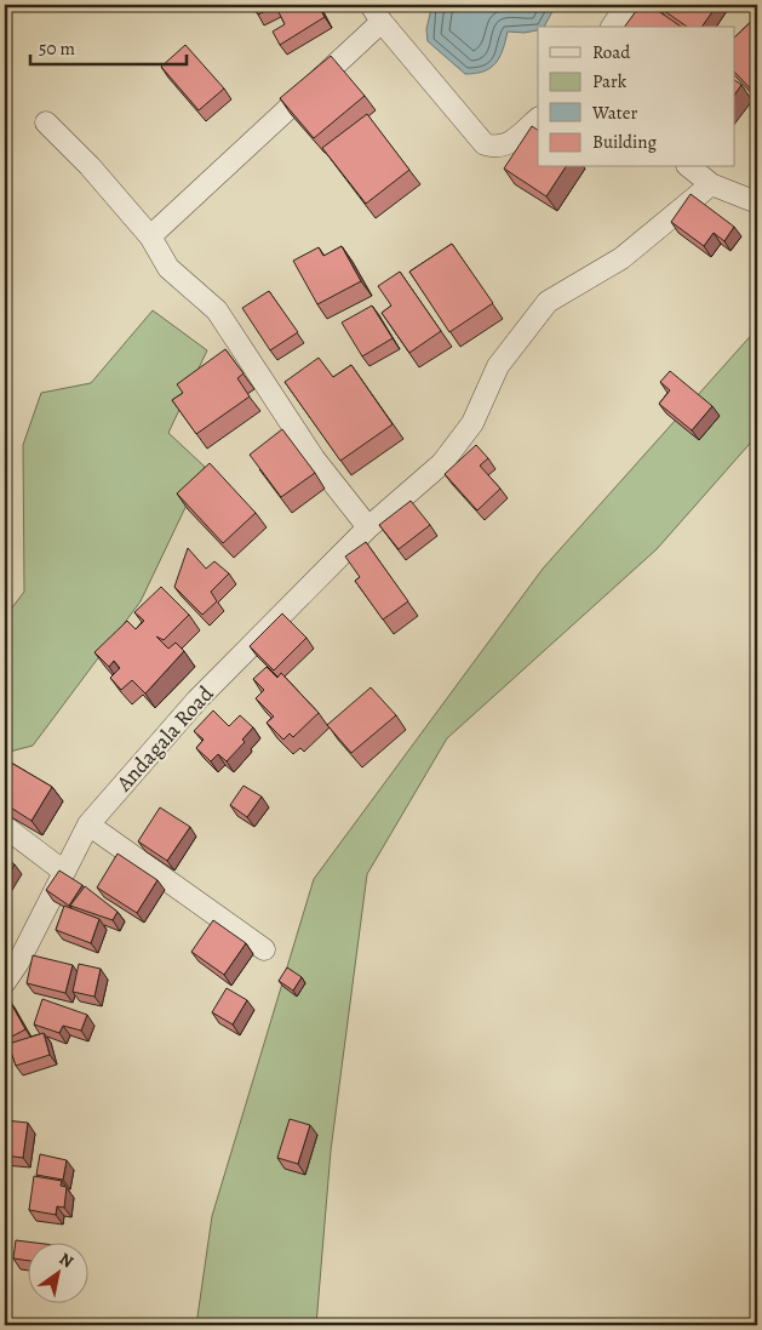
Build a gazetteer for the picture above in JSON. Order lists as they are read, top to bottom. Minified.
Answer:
{"streets":{"street":["Andagala Road"]},"legend":["Road","Park","Water","Building"],"scale_bar":"50 m","north":"top right"}
